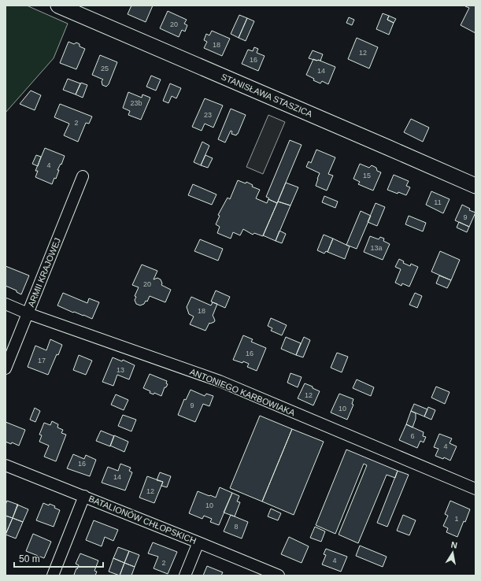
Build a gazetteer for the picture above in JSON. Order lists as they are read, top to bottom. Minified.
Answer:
{"streets":{"street":["STANISŁAWA STASZICA","ARMII KRAJOWEJ","ANTONIEGO KARBOWIAKA","BATALIONÓW CHŁOPSKICH"]},"crossings":[["ARMII KRAJOWEJ","ANTONIEGO KARBOWIAKA"]],"house_numbers":["20","18","12","16","25","14","23b","23","2","4","15","11","9","13a","20","18","16","17","13","12","9","10","6","4","16","14","12","10","1","8","4","2"],"scale_bar":"50 m","north":"top"}
